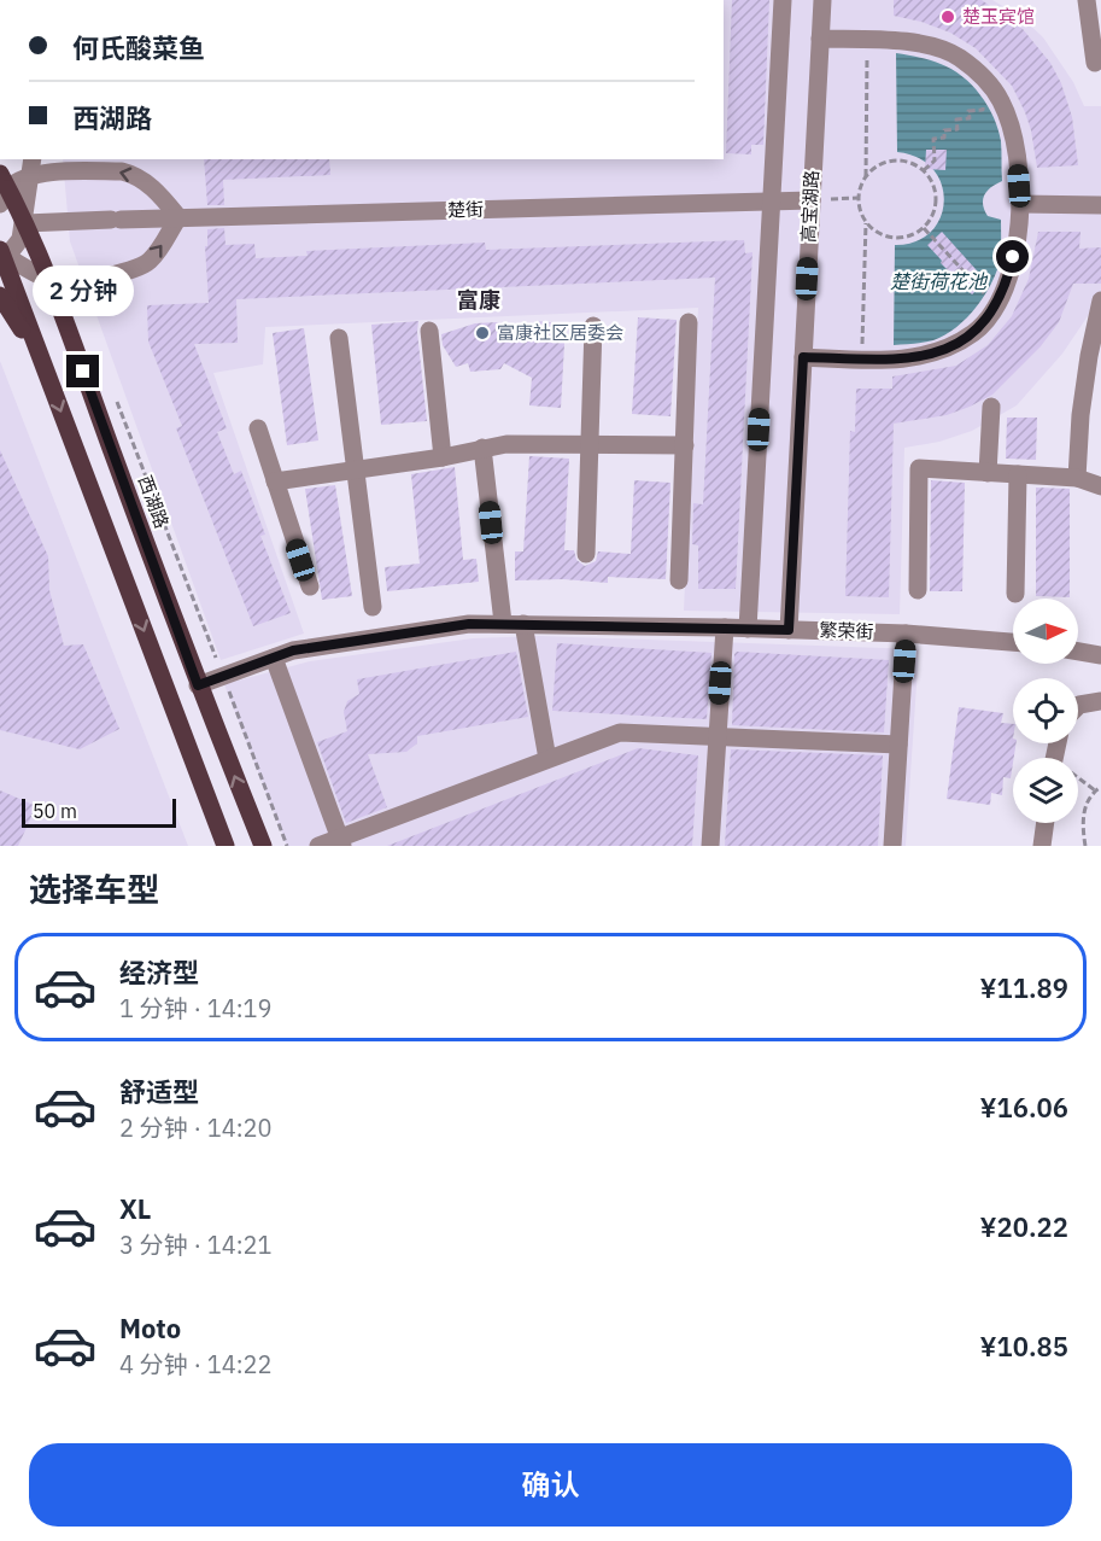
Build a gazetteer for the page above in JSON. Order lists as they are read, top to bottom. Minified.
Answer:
{"streets":{"main road":["西湖路"],"street":["高宝湖路","楚街","繁荣街"]},"crossings":[["高宝湖路","楚街"],["高宝湖路","繁荣街"],["楚街","西湖路"],["西湖路","繁荣街"]],"districts":["富康"],"water":["楚街荷花池"],"places":["楚玉宾馆","富康社区居委会"],"scale_bar":"50 m","north":"right","page":{"banner":["何氏酸菜鱼","西湖路"],"bubble":"2 分钟","scale":"50 m","heading":"选择车型","list":[{"name":"经济型","note":"1 分钟 · 14:19","value":"¥11.89"},{"name":"舒适型","note":"2 分钟 · 14:20","value":"¥16.06"},{"name":"XL","note":"3 分钟 · 14:21","value":"¥20.22"},{"name":"Moto","note":"4 分钟 · 14:22","value":"¥10.85"}],"buttons":"确认"}}
